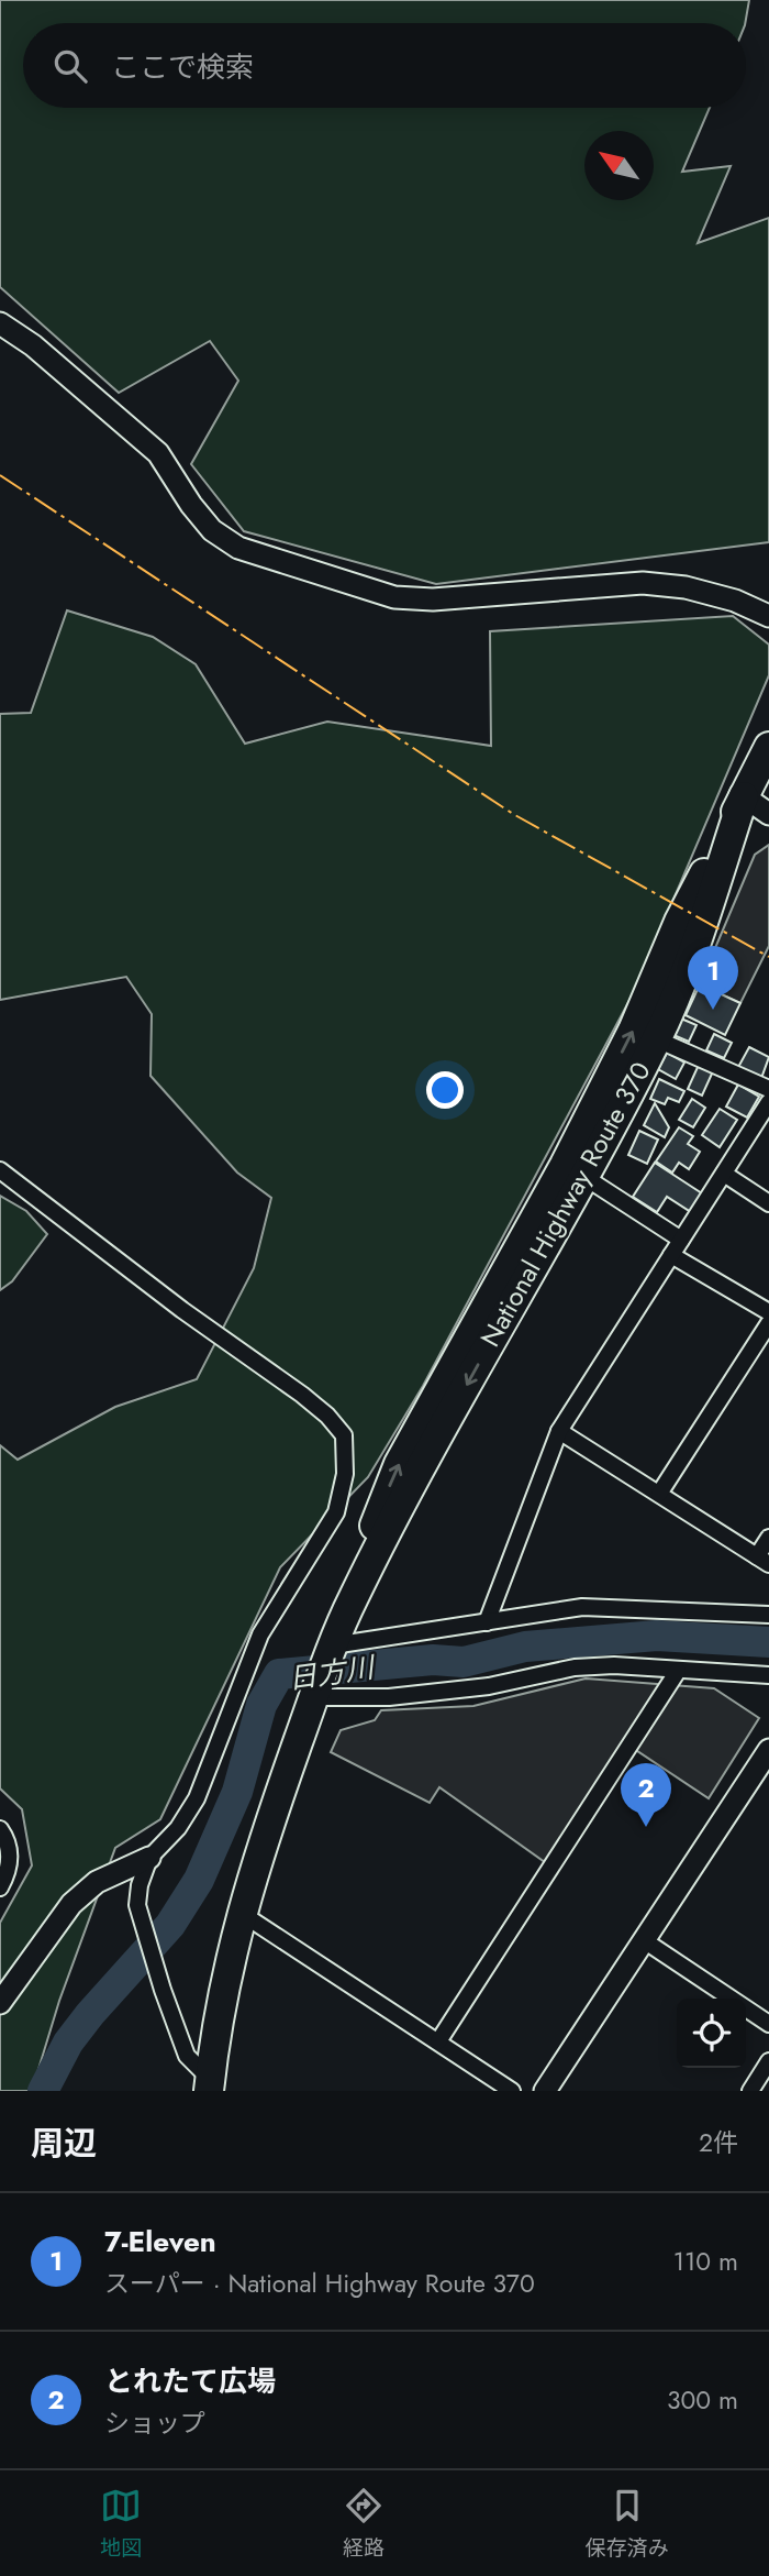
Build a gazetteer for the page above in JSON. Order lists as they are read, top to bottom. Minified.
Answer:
{"streets":{"highway":["National Highway Route 370"]},"water":["日方川"],"north":"top left","page":{"search":"ここで検索","pins":["1","2"],"heading":["周辺","2件"],"list":[{"mark":"1","name":"7-Eleven","note":"スーパー · National Highway Route 370","value":"110 m"},{"mark":"2","name":"とれたて広場","note":"ショップ","value":"300 m"}],"nav":["地図","経路","保存済み"]}}
